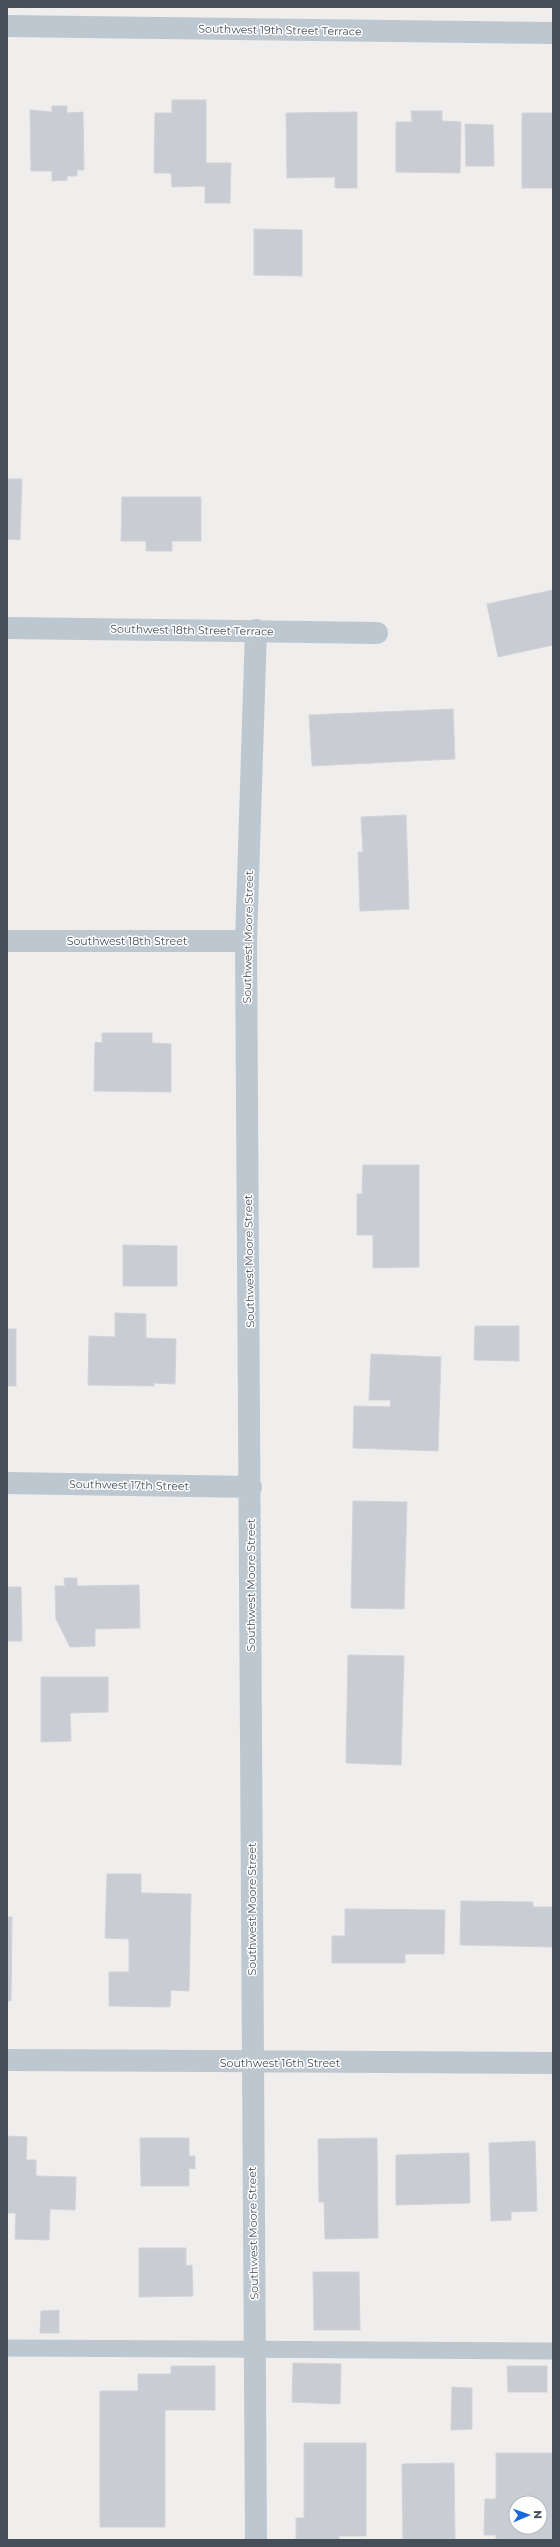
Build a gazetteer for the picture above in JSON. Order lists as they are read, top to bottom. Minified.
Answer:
{"streets":{"street":["Southwest 19th Street Terrace","Southwest 18th Street Terrace","Southwest Moore Street","Southwest 18th Street","Southwest 17th Street","Southwest 16th Street"]},"crossings":[["Southwest 18th Street Terrace","Southwest Moore Street"],["Southwest Moore Street","Southwest 18th Street"],["Southwest Moore Street","Southwest 17th Street"],["Southwest Moore Street","Southwest 16th Street"]],"north":"right"}
